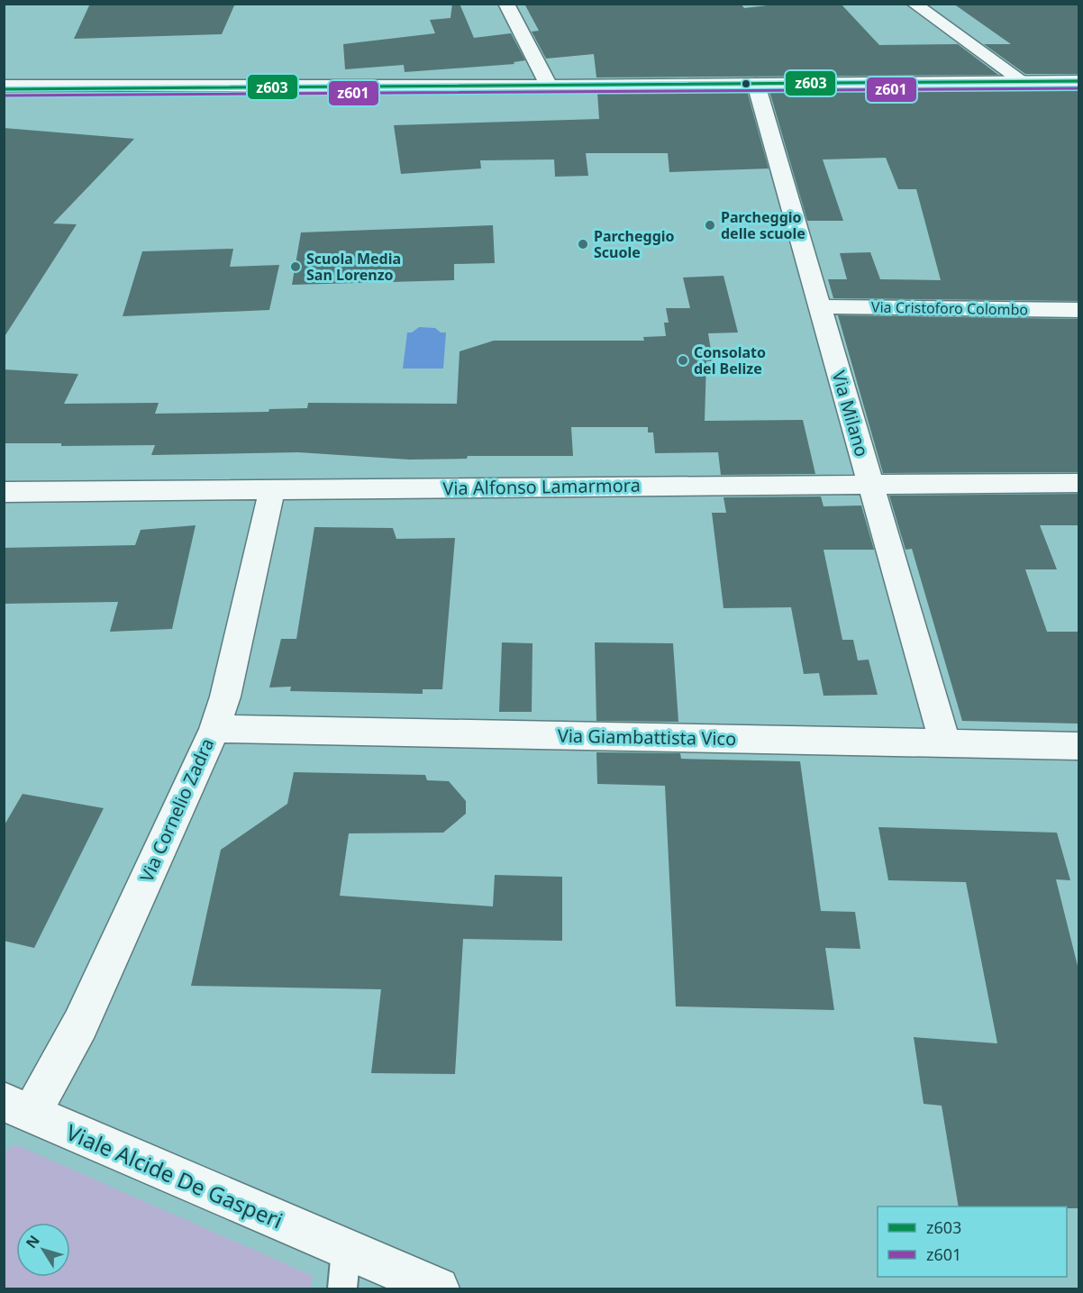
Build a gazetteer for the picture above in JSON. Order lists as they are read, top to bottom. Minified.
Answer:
{"streets":{"street":["Via Cristoforo Colombo","Via Milano","Via Alfonso Lamarmora","Via Giambattista Vico","Via Cornelio Zadra","Viale Alcide De Gasperi"]},"crossings":[["Via Cristoforo Colombo","Via Milano"],["Via Milano","Via Alfonso Lamarmora"],["Via Milano","Via Giambattista Vico"],["Via Alfonso Lamarmora","Via Cornelio Zadra"],["Via Giambattista Vico","Via Cornelio Zadra"],["Via Cornelio Zadra","Viale Alcide De Gasperi"]],"places":["Parcheggio delle scuole","Parcheggio Scuole","Scuola Media San Lorenzo","Consolato del Belize"],"lines":["transit line z603","transit line z601"],"legend":["z603","z601"],"north":"top left"}
